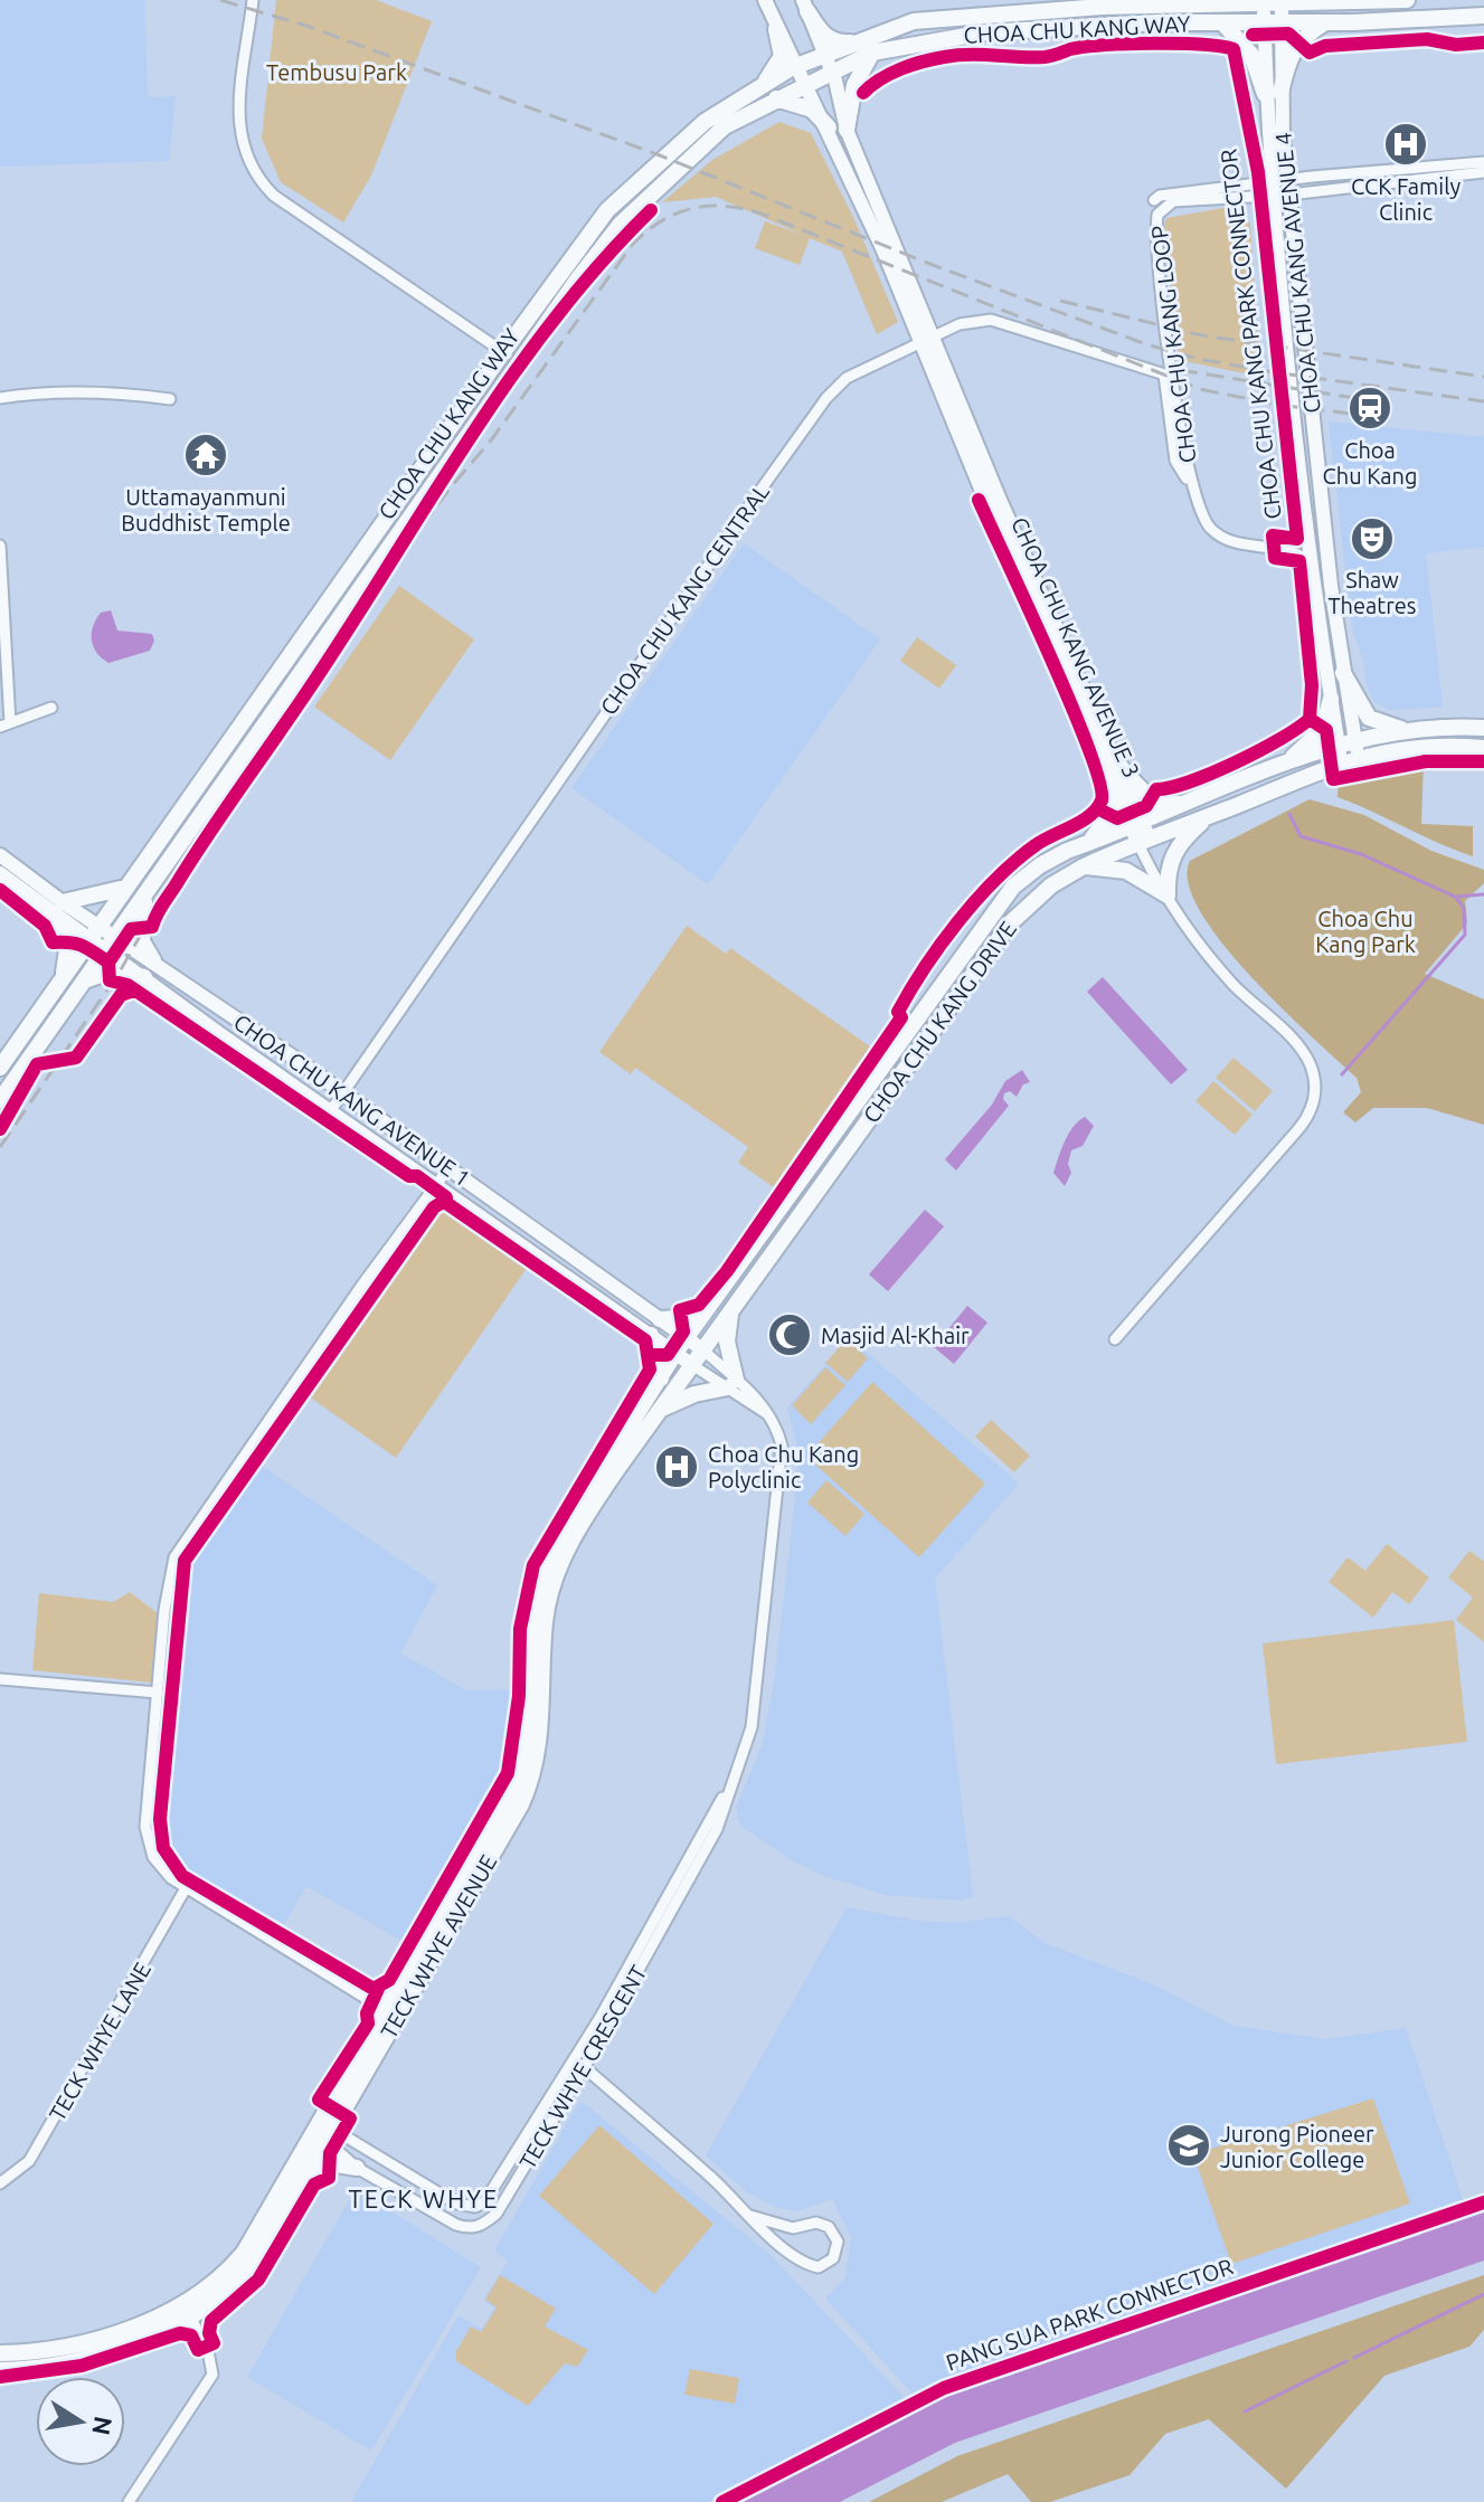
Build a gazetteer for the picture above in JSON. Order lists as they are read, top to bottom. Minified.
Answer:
{"streets":{"main road":["CHOA CHU KANG WAY","CHOA CHU KANG DRIVE","TECK WHYE AVENUE"],"street":["CHOA CHU KANG AVENUE 4","CHOA CHU KANG LOOP","CHOA CHU KANG CENTRAL","CHOA CHU KANG AVENUE 3","CHOA CHU KANG AVENUE 1","TECK WHYE LANE","TECK WHYE CRESCENT"],"cycle path":["CHOA CHU KANG PARK CONNECTOR","PANG SUA PARK CONNECTOR"]},"crossings":[["CHOA CHU KANG WAY","CHOA CHU KANG AVENUE 4"],["CHOA CHU KANG WAY","CHOA CHU KANG AVENUE 3"],["CHOA CHU KANG WAY","CHOA CHU KANG AVENUE 1"],["CHOA CHU KANG AVENUE 4","CHOA CHU KANG LOOP"],["CHOA CHU KANG AVENUE 4","CHOA CHU KANG DRIVE"],["CHOA CHU KANG LOOP","CHOA CHU KANG CENTRAL"],["CHOA CHU KANG CENTRAL","CHOA CHU KANG AVENUE 3"],["CHOA CHU KANG CENTRAL","CHOA CHU KANG AVENUE 1"],["CHOA CHU KANG AVENUE 3","CHOA CHU KANG DRIVE"],["CHOA CHU KANG DRIVE","CHOA CHU KANG AVENUE 1"],["CHOA CHU KANG DRIVE","TECK WHYE AVENUE"],["CHOA CHU KANG DRIVE","TECK WHYE CRESCENT"],["CHOA CHU KANG AVENUE 1","TECK WHYE AVENUE"],["CHOA CHU KANG AVENUE 1","TECK WHYE CRESCENT"],["TECK WHYE AVENUE","TECK WHYE CRESCENT"]],"districts":["TECK WHYE"],"parks":["Tembusu Park","Choa Chu Kang Park"],"places":{"hospital":["CCK Family Clinic","Choa Chu Kang Polyclinic"],"station":["Choa Chu Kang"],"temple":["Uttamayanmuni Buddhist Temple"],"theatre":["Shaw Theatres"],"mosque":["Masjid Al-Khair"],"school or university":["Jurong Pioneer Junior College"]},"north":"right"}
